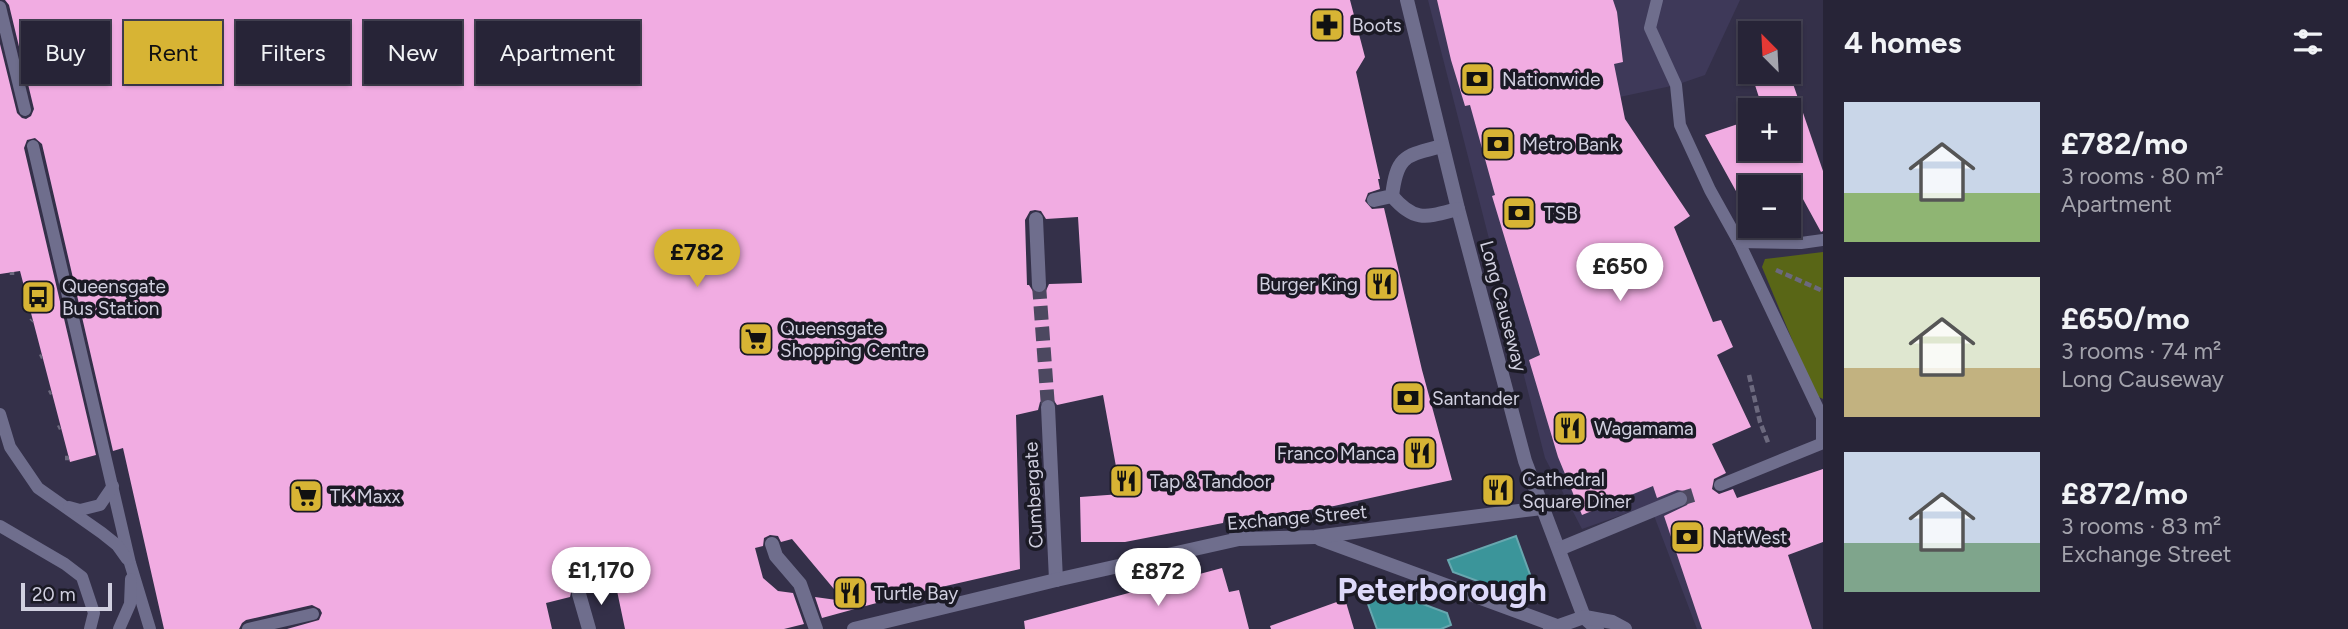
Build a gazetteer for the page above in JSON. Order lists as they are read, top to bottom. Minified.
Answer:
{"streets":{"street":["Long Causeway","Cumbergate","Exchange Street"]},"crossings":[["Long Causeway","Exchange Street"],["Cumbergate","Exchange Street"]],"districts":["Peterborough"],"places":{"pharmacy":["Boots"],"bank":["Nationwide","Metro Bank","TSB","Santander","NatWest"],"restaurant":["Burger King","Wagamama","Franco Manca","Tap & Tandoor","Cathedral Square Diner","Turtle Bay"],"bus stop":["Queensgate Bus Station"],"supermarket":["Queensgate Shopping Centre","TK Maxx"]},"scale_bar":"20 m","north":"top left","page":{"heading":"4 homes","map_buttons":["+","−"],"chip":["Buy","Rent","Filters","New","Apartment"],"list":[{"name":"£782/mo","note":"3 rooms · 80 m² · Apartment"},{"name":"£650/mo","note":"3 rooms · 74 m² · Long Causeway"},{"name":"£872/mo","note":"3 rooms · 83 m² · Exchange Street"}],"price":["£782","£650","£1,170","£872"],"scale":"20 m"}}
